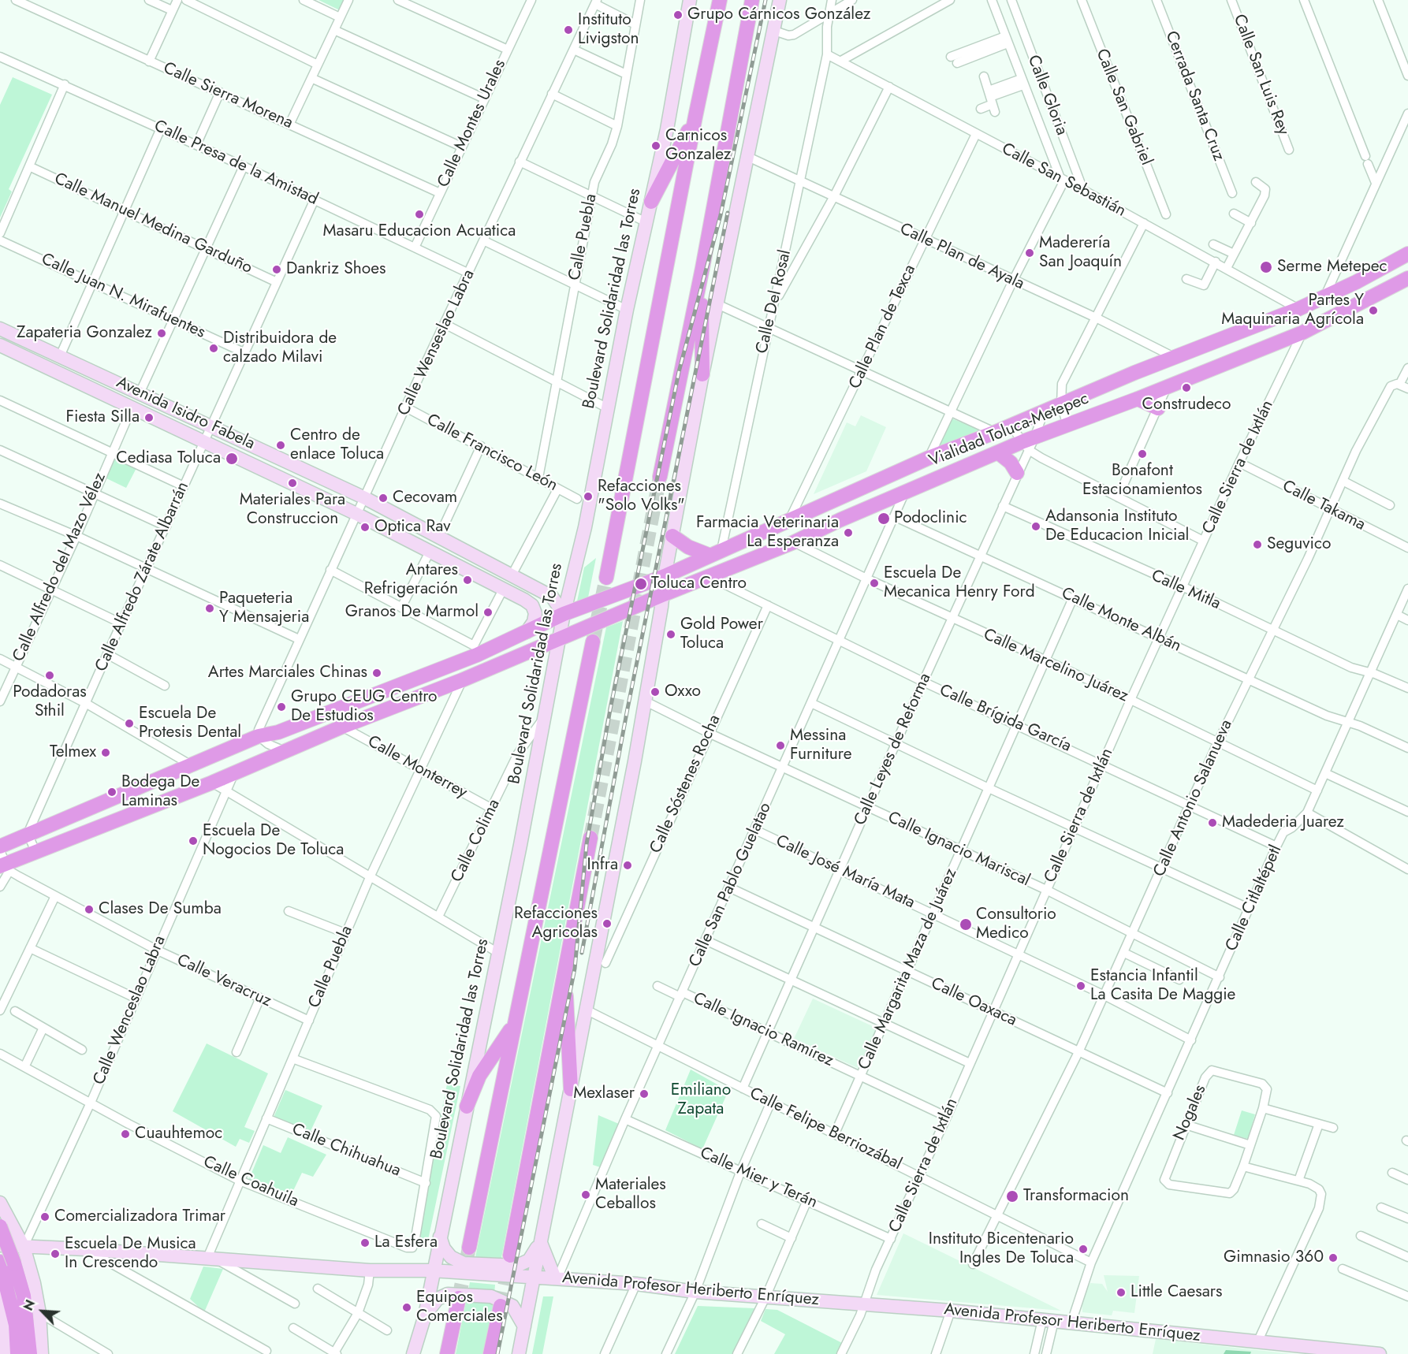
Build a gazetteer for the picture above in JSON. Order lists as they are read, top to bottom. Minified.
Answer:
{"streets":{"highway":["Vialidad Toluca-Metepec"],"main road":["Boulevard Solidaridad las Torres","Avenida Isidro Fabela","Avenida Profesor Heriberto Enríquez"],"street":["Calle San Luis Rey","Calle Gloria","Calle Sierra Morena","Cerrada Santa Cruz","Calle San Gabriel","Calle Montes Urales","Calle Presa de la Amistad","Calle San Sebastián","Calle Manuel Medina Garduño","Calle Puebla","Calle Plan de Ayala","Calle Juan N. Mirafuentes","Calle Del Rosal","Calle Plan de Texca","Calle Wenseslao Labra","Calle Francisco León","Calle Sierra de Ixtlán","Calle Takama","Calle Alfredo del Mazo Vélez","Calle Alfredo Zárate Albarrán","Calle Mitla","Calle Monte Albán","Calle Marcelino Juárez","Calle Brígida García","Calle Leyes de Reforma","Calle Monterrey","Calle Sóstenes Rocha","Calle Antonio Salanueva","Calle Colima","Calle Ignacio Mariscal","Calle José María Mata","Calle San Pablo Guelatao","Calle Citlaltépetl","Calle Margarita Maza de Juárez","Calle Veracruz","Calle Oaxaca","Calle Wenceslao Labra","Calle Ignacio Ramírez","Nogales","Calle Felipe Berriozábal","Calle Chihuahua","Calle Mier y Terán","Calle Coahuila"]},"crossings":[["Calle Gloria","Calle San Sebastián"],["Calle Sierra Morena","Calle Montes Urales"],["Calle Montes Urales","Calle Presa de la Amistad"],["Calle Presa de la Amistad","Calle Wenseslao Labra"],["Calle Presa de la Amistad","Calle Alfredo Zárate Albarrán"],["Calle San Sebastián","Calle Del Rosal"],["Calle San Sebastián","Calle Plan de Texca"],["Calle San Sebastián","Vialidad Toluca-Metepec"],["Calle Manuel Medina Garduño","Calle Alfredo Zárate Albarrán"],["Calle Puebla","Vialidad Toluca-Metepec"],["Calle Puebla","Calle Francisco León"],["Calle Puebla","Calle Monterrey"],["Calle Puebla","Calle Veracruz"],["Calle Puebla","Calle Chihuahua"],["Calle Puebla","Calle Coahuila"],["Calle Puebla","Avenida Profesor Heriberto Enríquez"],["Calle Plan de Ayala","Calle Del Rosal"],["Calle Plan de Ayala","Calle Plan de Texca"],["Calle Plan de Ayala","Vialidad Toluca-Metepec"],["Calle Juan N. Mirafuentes","Calle Alfredo Zárate Albarrán"],["Boulevard Solidaridad las Torres","Avenida Isidro Fabela"],["Boulevard Solidaridad las Torres","Vialidad Toluca-Metepec"],["Boulevard Solidaridad las Torres","Calle Colima"],["Boulevard Solidaridad las Torres","Avenida Profesor Heriberto Enríquez"],["Calle Del Rosal","Vialidad Toluca-Metepec"],["Calle Plan de Texca","Vialidad Toluca-Metepec"],["Calle Wenseslao Labra","Avenida Isidro Fabela"],["Calle Wenseslao Labra","Vialidad Toluca-Metepec"],["Calle Wenseslao Labra","Calle Francisco León"],["Avenida Isidro Fabela","Vialidad Toluca-Metepec"],["Avenida Isidro Fabela","Calle Alfredo del Mazo Vélez"],["Avenida Isidro Fabela","Calle Alfredo Zárate Albarrán"],["Vialidad Toluca-Metepec","Calle Sierra de Ixtlán"],["Vialidad Toluca-Metepec","Calle Alfredo Zárate Albarrán"],["Vialidad Toluca-Metepec","Calle Marcelino Juárez"],["Vialidad Toluca-Metepec","Calle Brígida García"],["Vialidad Toluca-Metepec","Calle Leyes de Reforma"],["Vialidad Toluca-Metepec","Calle Monterrey"],["Vialidad Toluca-Metepec","Calle San Pablo Guelatao"],["Vialidad Toluca-Metepec","Calle Veracruz"],["Vialidad Toluca-Metepec","Calle Wenceslao Labra"],["Calle Sierra de Ixtlán","Calle Takama"],["Calle Sierra de Ixtlán","Calle Mitla"],["Calle Sierra de Ixtlán","Calle Monte Albán"],["Calle Sierra de Ixtlán","Calle Marcelino Juárez"],["Calle Sierra de Ixtlán","Calle Brígida García"],["Calle Sierra de Ixtlán","Calle Ignacio Mariscal"],["Calle Sierra de Ixtlán","Calle José María Mata"],["Calle Sierra de Ixtlán","Calle Oaxaca"],["Calle Sierra de Ixtlán","Calle Ignacio Ramírez"],["Calle Sierra de Ixtlán","Calle Felipe Berriozábal"],["Calle Sierra de Ixtlán","Calle Mier y Terán"],["Calle Sierra de Ixtlán","Avenida Profesor Heriberto Enríquez"],["Calle Takama","Calle Antonio Salanueva"],["Calle Mitla","Calle Leyes de Reforma"],["Calle Mitla","Calle Antonio Salanueva"],["Calle Mitla","Calle Citlaltépetl"],["Calle Monte Albán","Calle Leyes de Reforma"],["Calle Monte Albán","Calle Antonio Salanueva"],["Calle Monte Albán","Calle San Pablo Guelatao"],["Calle Monte Albán","Calle Citlaltépetl"],["Calle Monte Albán","Calle Margarita Maza de Juárez"],["Calle Marcelino Juárez","Calle Leyes de Reforma"],["Calle Marcelino Juárez","Calle Antonio Salanueva"],["Calle Marcelino Juárez","Calle San Pablo Guelatao"],["Calle Marcelino Juárez","Calle Citlaltépetl"],["Calle Marcelino Juárez","Calle Margarita Maza de Juárez"],["Calle Brígida García","Calle Leyes de Reforma"],["Calle Brígida García","Calle Sóstenes Rocha"],["Calle Brígida García","Calle Antonio Salanueva"],["Calle Brígida García","Calle San Pablo Guelatao"],["Calle Brígida García","Calle Citlaltépetl"],["Calle Brígida García","Calle Margarita Maza de Juárez"],["Calle Leyes de Reforma","Calle Ignacio Mariscal"],["Calle Leyes de Reforma","Calle José María Mata"],["Calle Leyes de Reforma","Calle Oaxaca"],["Calle Leyes de Reforma","Calle Ignacio Ramírez"],["Calle Leyes de Reforma","Calle Felipe Berriozábal"],["Calle Monterrey","Calle Colima"],["Calle Sóstenes Rocha","Calle Ignacio Mariscal"],["Calle Antonio Salanueva","Calle Ignacio Mariscal"],["Calle Antonio Salanueva","Calle José María Mata"],["Calle Antonio Salanueva","Calle Oaxaca"],["Calle Antonio Salanueva","Calle Felipe Berriozábal"],["Calle Ignacio Mariscal","Calle San Pablo Guelatao"],["Calle Ignacio Mariscal","Calle Citlaltépetl"],["Calle Ignacio Mariscal","Calle Margarita Maza de Juárez"],["Calle José María Mata","Calle San Pablo Guelatao"],["Calle José María Mata","Calle Citlaltépetl"],["Calle José María Mata","Calle Margarita Maza de Juárez"],["Calle San Pablo Guelatao","Calle Oaxaca"],["Calle San Pablo Guelatao","Calle Ignacio Ramírez"],["Calle San Pablo Guelatao","Calle Felipe Berriozábal"],["Calle San Pablo Guelatao","Calle Mier y Terán"],["Calle San Pablo Guelatao","Avenida Profesor Heriberto Enríquez"],["Calle Citlaltépetl","Calle Oaxaca"],["Calle Citlaltépetl","Calle Felipe Berriozábal"],["Calle Citlaltépetl","Avenida Profesor Heriberto Enríquez"],["Calle Margarita Maza de Juárez","Calle Oaxaca"],["Calle Margarita Maza de Juárez","Calle Ignacio Ramírez"],["Calle Margarita Maza de Juárez","Calle Felipe Berriozábal"],["Calle Veracruz","Calle Wenceslao Labra"],["Calle Wenceslao Labra","Calle Coahuila"],["Calle Wenceslao Labra","Avenida Profesor Heriberto Enríquez"],["Calle Chihuahua","Calle Coahuila"]],"parks":["Emiliano Zapata"],"places":["Grupo Cárnicos González","Instituto Livigston","Carnicos Gonzalez","Masaru Educacion Acuatica","Maderería San Joaquín","Serme Metepec","Dankriz Shoes","Partes Y Maquinaria Agrícola","Zapateria Gonzalez","Distribuidora de calzado Milavi","Construdeco","Fiesta Silla","Centro de enlace Toluca","Bonafont Estacionamientos","Cediasa Toluca","Materiales Para Construccion","Refacciones \"Solo Volks\"","Cecovam","Podoclinic","Adansonia Instituto De Educacion Inicial","Optica Rav","Farmacia Veterinaria La Esperanza","Seguvico","Antares Refrigeración","Escuela De Mecanica Henry Ford","Toluca Centro","Paqueteria Y Mensajeria","Granos De Marmol","Gold Power Toluca","Artes Marciales Chinas","Podadoras Sthil","Oxxo","Grupo CEUG Centro De Estudios","Escuela De Protesis Dental","Messina Furniture","Telmex","Bodega De Laminas","Madederia Juarez","Escuela De Nogocios De Toluca","Infra","Clases De Sumba","Refacciones Agricolas","Consultorio Medico","Estancia Infantil La Casita De Maggie","Mexlaser","Cuauhtemoc","Materiales Ceballos","Transformacion","Comercializadora Trimar","La Esfera","Instituto Bicentenario Ingles De Toluca","Escuela De Musica In Crescendo","Gimnasio 360","Little Caesars","Equipos Comerciales"],"north":"top left"}
